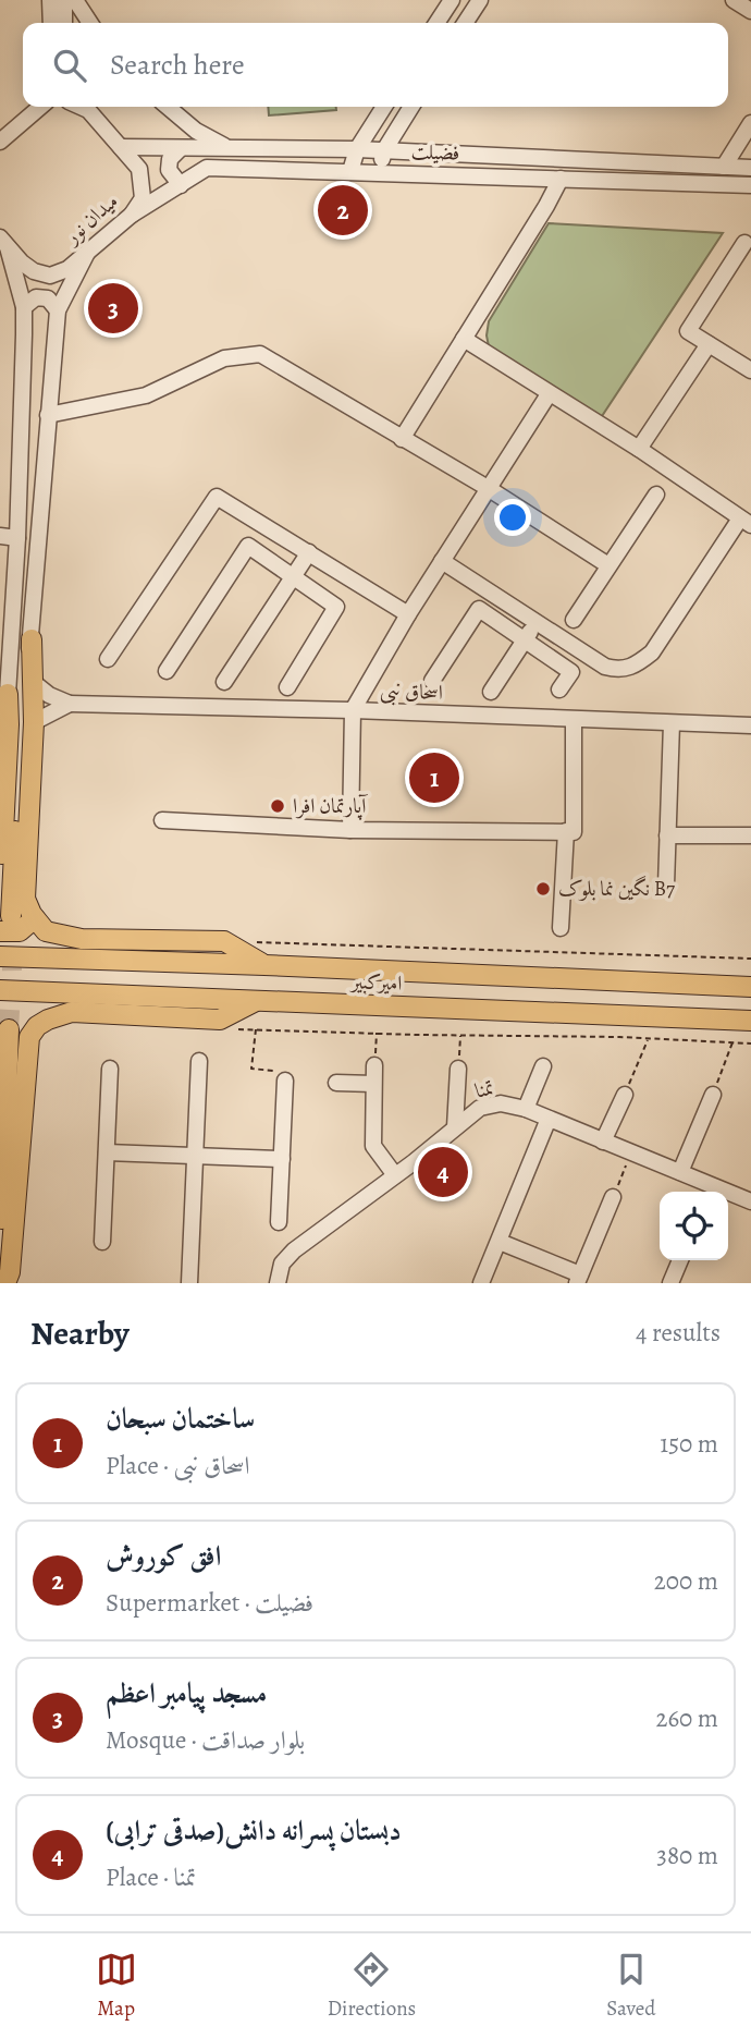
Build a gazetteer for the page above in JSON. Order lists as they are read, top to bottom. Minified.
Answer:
{"streets":{"main road":["امیرکبیر"],"street":["فضیلت","میدان نور","اسحاق نبی","تمنا"]},"crossings":[["فضیلت","میدان نور"]],"places":["آپارتمان افرا","نگین نما بلوک B7"],"page":{"search":"Search here","pins":["2","3","1","4"],"heading":["Nearby","4 results"],"list":[{"mark":"1","name":"ساختمان سبحان","note":"Place · اسحاق نبی","value":"150 m"},{"mark":"2","name":"افق کوروش","note":"Supermarket · فضیلت","value":"200 m"},{"mark":"3","name":"مسجد پیامبر اعظم","note":"Mosque · بلوار صداقت","value":"260 m"},{"mark":"4","name":"دبستان پسرانه دانش(صدقی ترابی)","note":"Place · تمنا","value":"380 m"}],"nav":["Map","Directions","Saved"]}}
